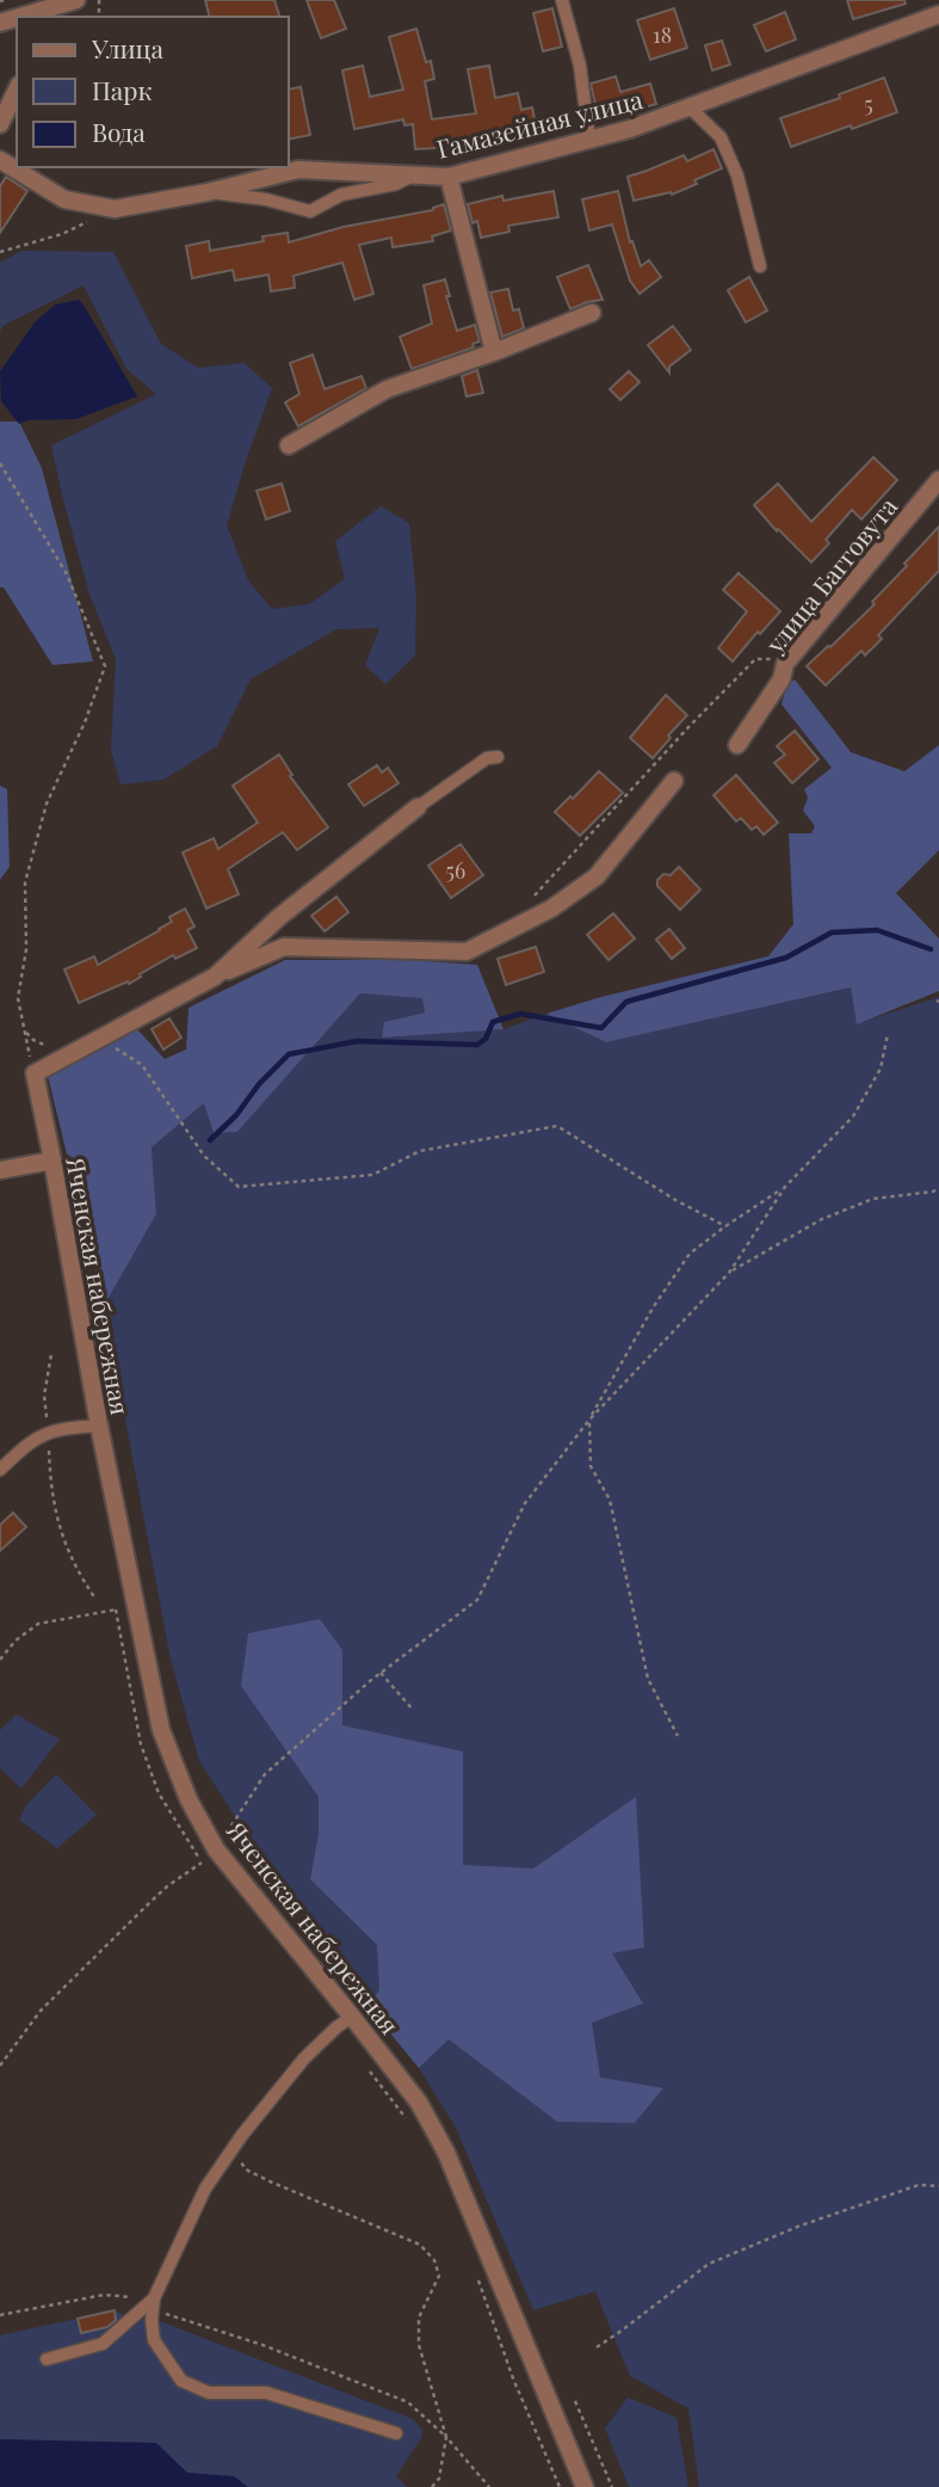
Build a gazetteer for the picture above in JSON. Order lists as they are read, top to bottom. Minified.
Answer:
{"streets":{"street":["Гамазейная улица","улица Багговута","Яченская набережная"]},"house_numbers":["18","5","56"],"legend":["Улица","Парк","Вода"]}
